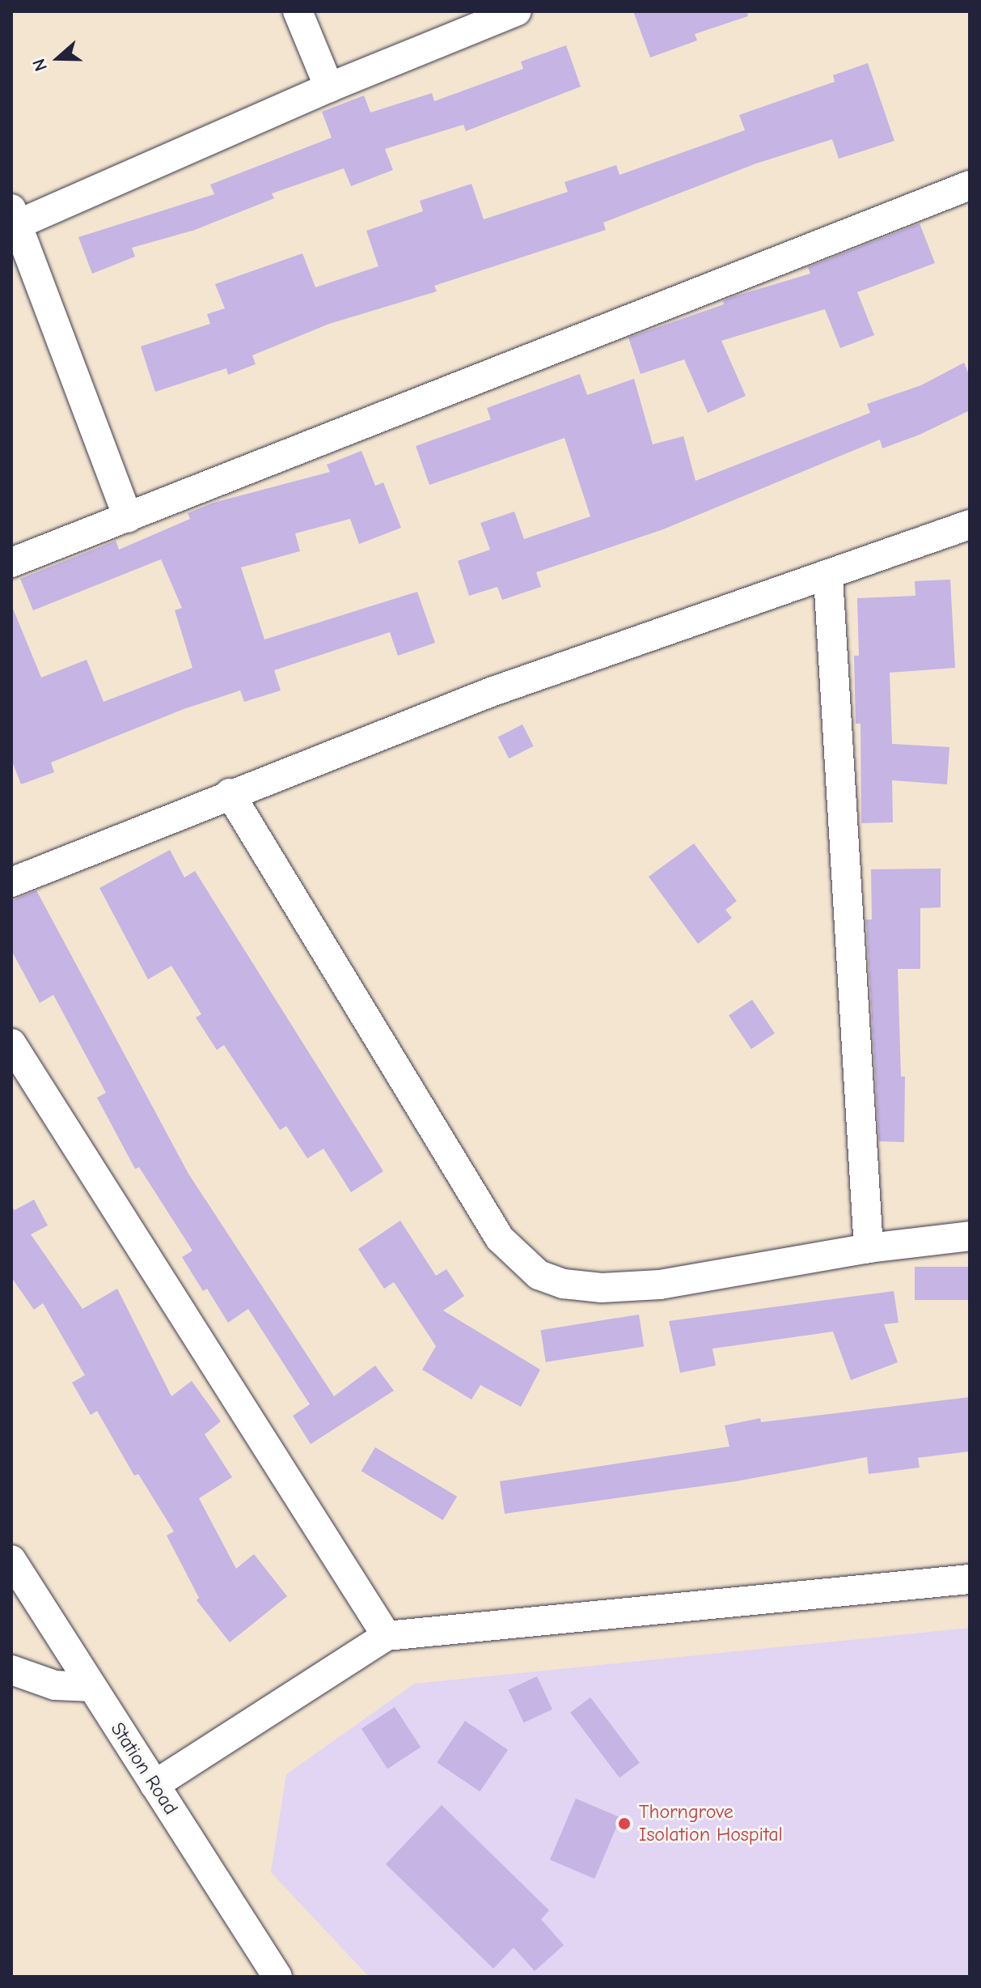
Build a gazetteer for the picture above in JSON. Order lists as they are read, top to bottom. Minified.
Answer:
{"streets":{"street":["Station Road"]},"places":["Thorngrove Isolation Hospital"],"north":"left"}
